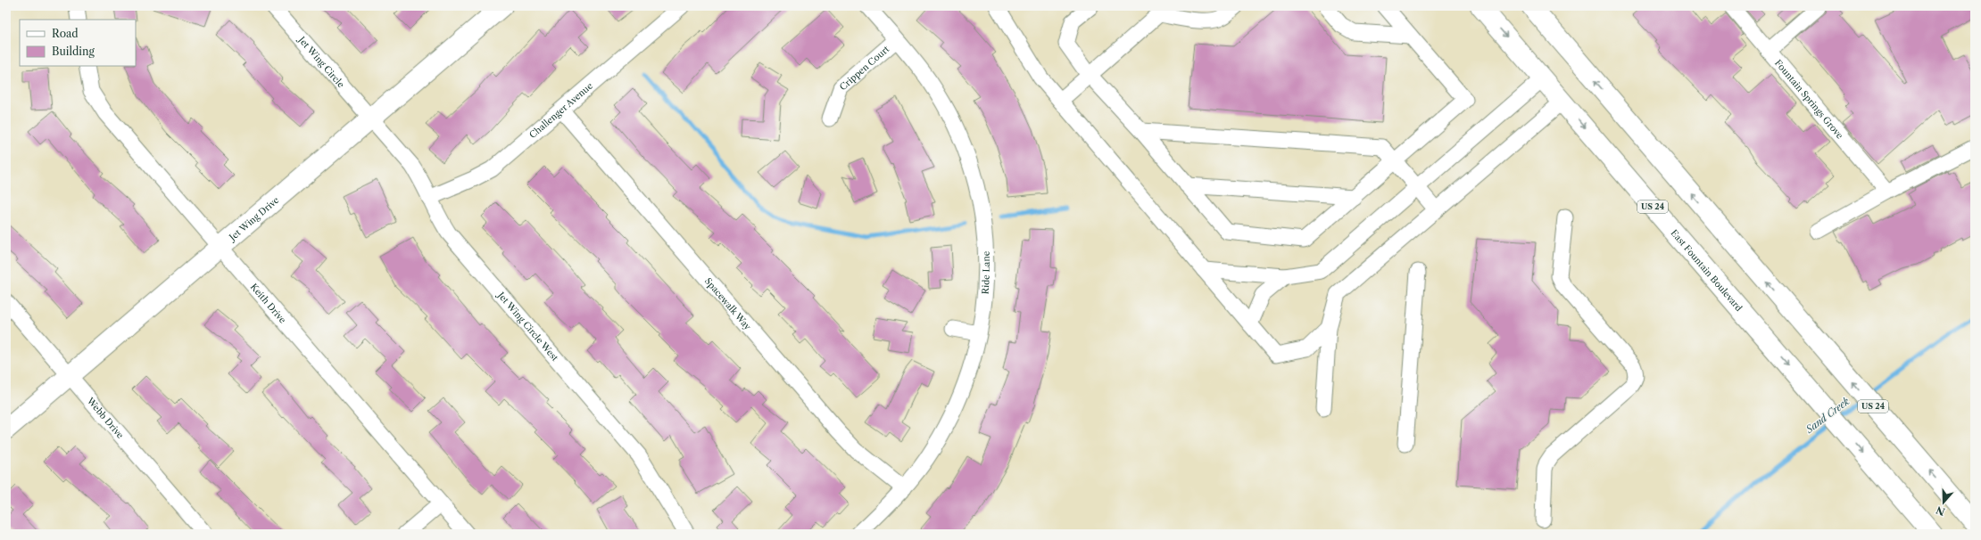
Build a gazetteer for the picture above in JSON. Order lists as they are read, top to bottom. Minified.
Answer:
{"streets":{"main road":["US 24","Jet Wing Drive","East Fountain Boulevard"],"street":["Jet Wing Circle","Crippen Court","Fountain Springs Grove","Challenger Avenue","Ride Lane","Keith Drive","Spacewalk Way","Jet Wing Circle West","Webb Drive"]},"crossings":[["Jet Wing Circle","Jet Wing Drive"],["Jet Wing Circle","Jet Wing Circle West"],["Crippen Court","Ride Lane"],["Challenger Avenue","Spacewalk Way"],["Challenger Avenue","Jet Wing Circle West"],["Jet Wing Drive","Keith Drive"],["Jet Wing Drive","Jet Wing Circle West"],["Jet Wing Drive","Webb Drive"],["Ride Lane","Spacewalk Way"]],"water":["Sand Creek"],"legend":["Road","Building"],"north":"bottom"}
